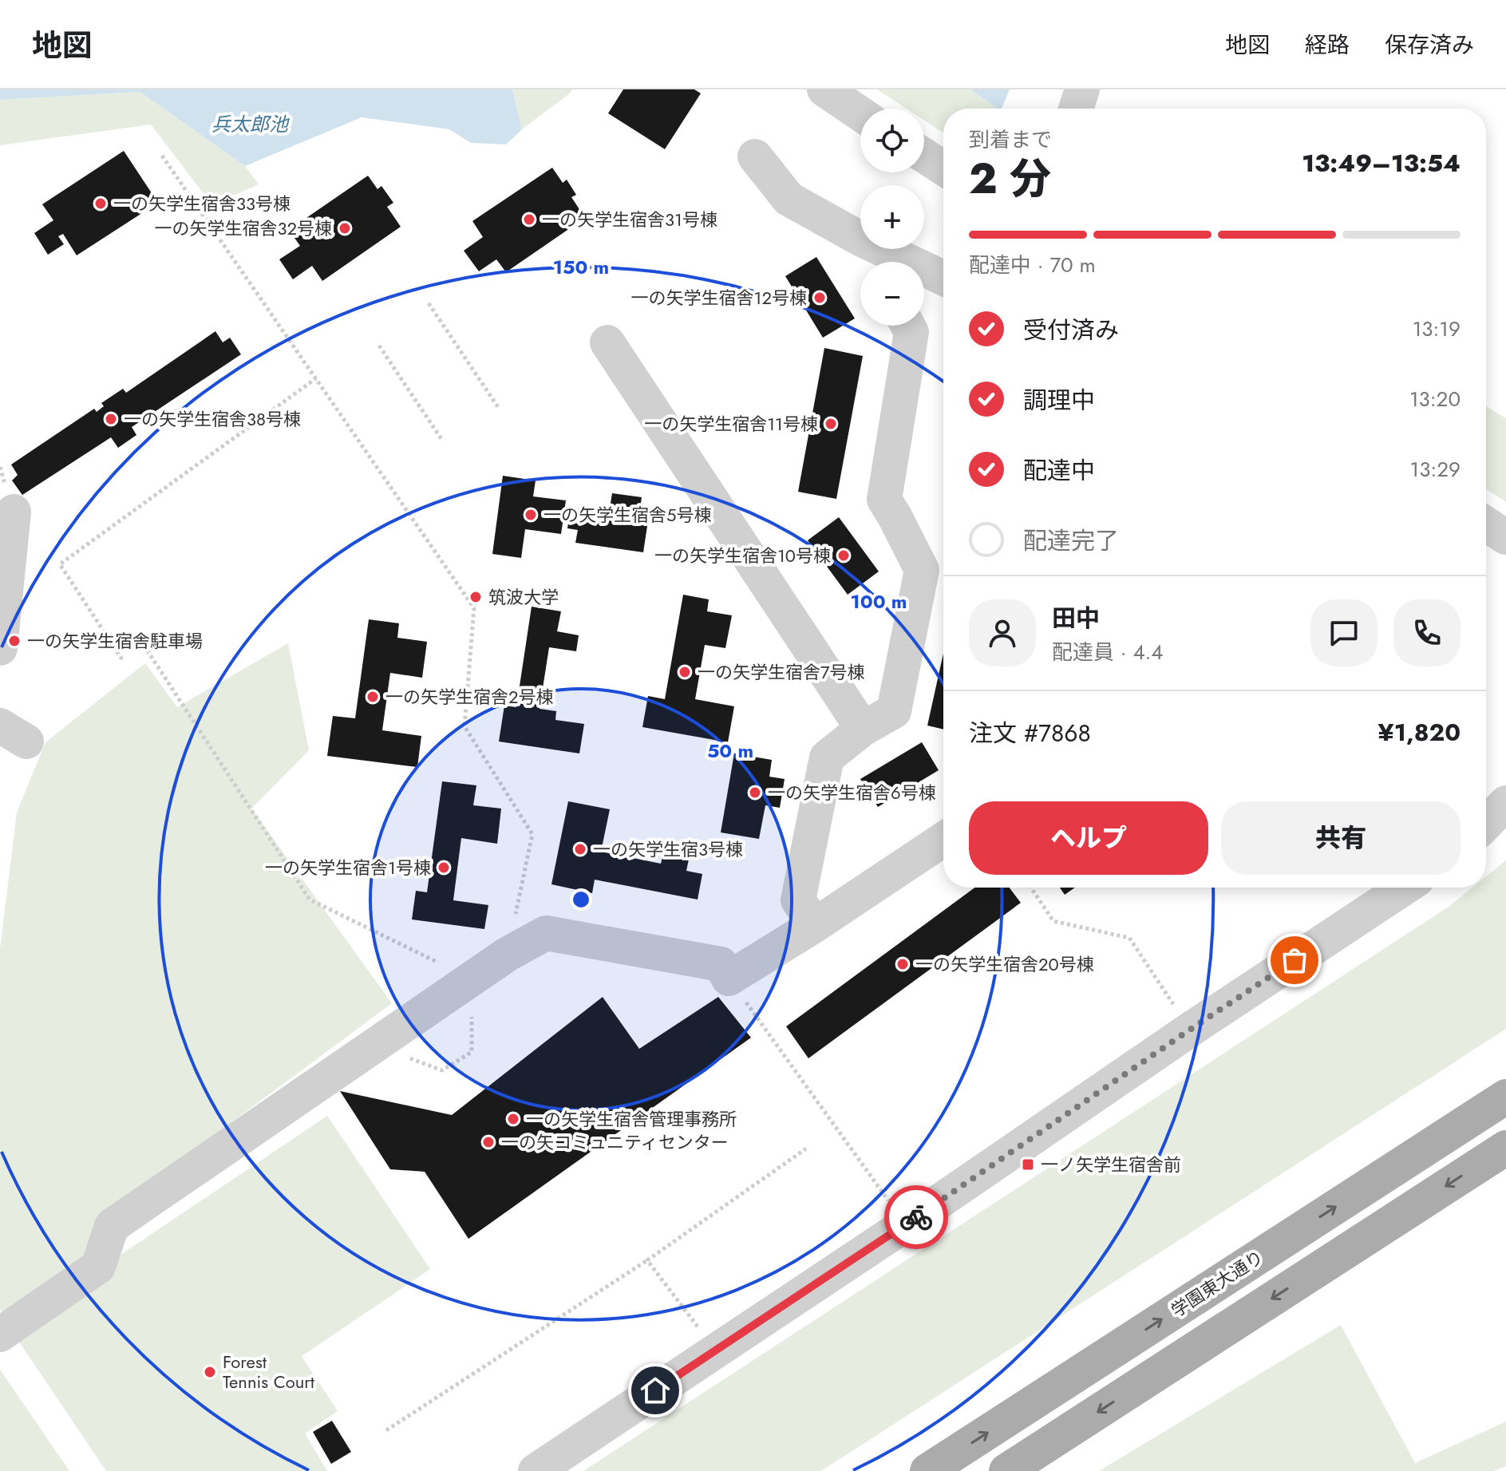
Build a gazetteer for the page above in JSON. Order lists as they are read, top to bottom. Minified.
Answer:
{"streets":{"main road":["学園東大通り"]},"water":["兵太郎池"],"places":{"other":["一の矢学生宿舎33号棟","一の矢学生宿舎31号棟","一の矢学生宿舎32号棟","一の矢学生宿舎12号棟","一の矢学生宿舎38号棟","一の矢学生宿舎11号棟","一の矢学生宿舎5号棟","一の矢学生宿舎10号棟","筑波大学","一の矢学生宿舎駐車場","一の矢学生宿舎7号棟","一の矢学生宿舎2号棟","一の矢学生宿舎6号棟","一の矢学生宿3号棟","一の矢学生宿舎1号棟","一の矢学生宿舎20号棟","一の矢学生宿舎管理事務所","一の矢コミュニティセンター","Forest Tennis Court"],"transit":["一ノ矢学生宿舎前"]},"page":{"header":"地図","nav":["地図","経路","保存済み"],"map_buttons":["+","−"],"heading":["2 分","到着まで","13:49–13:54"],"panel":["田中","配達員 · 4.4","注文 #7868","¥1,820"],"bar":"配達中 · 70 m","list":[["受付済み","13:19"],["調理中","13:20"],["配達中","13:29"],"配達完了"],"buttons":["ヘルプ","共有"]},"rings":["150 m","100 m","50 m"]}
